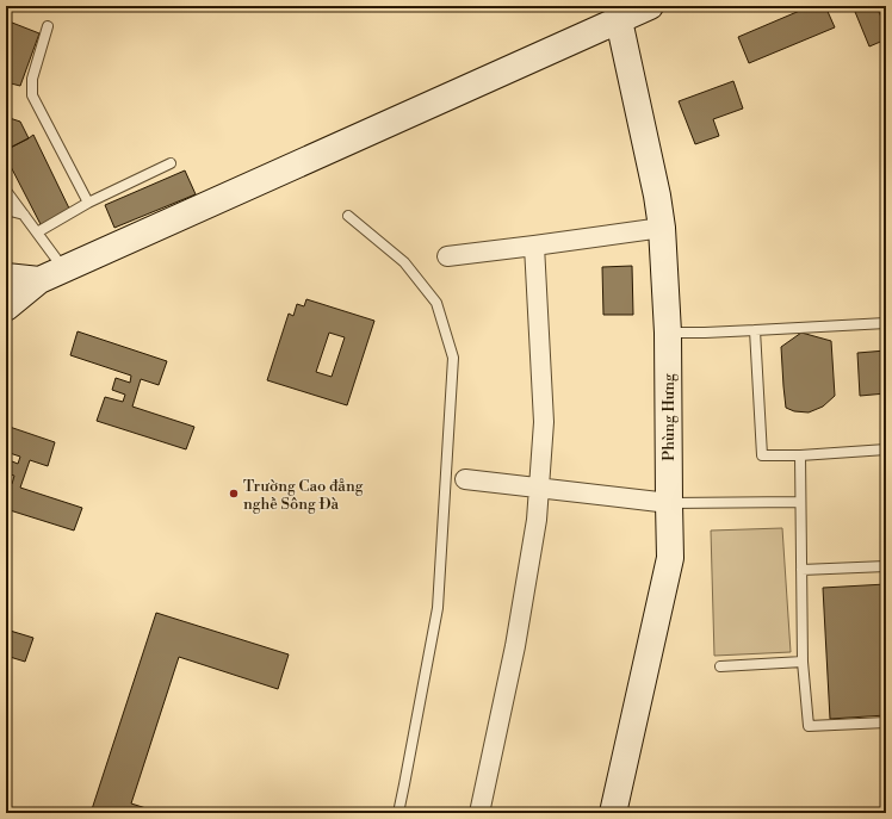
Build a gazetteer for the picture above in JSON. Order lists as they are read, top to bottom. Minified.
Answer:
{"streets":{"street":["Phùng Hưng"]},"places":["Trường Cao đẳng nghề Sông Đà"]}
